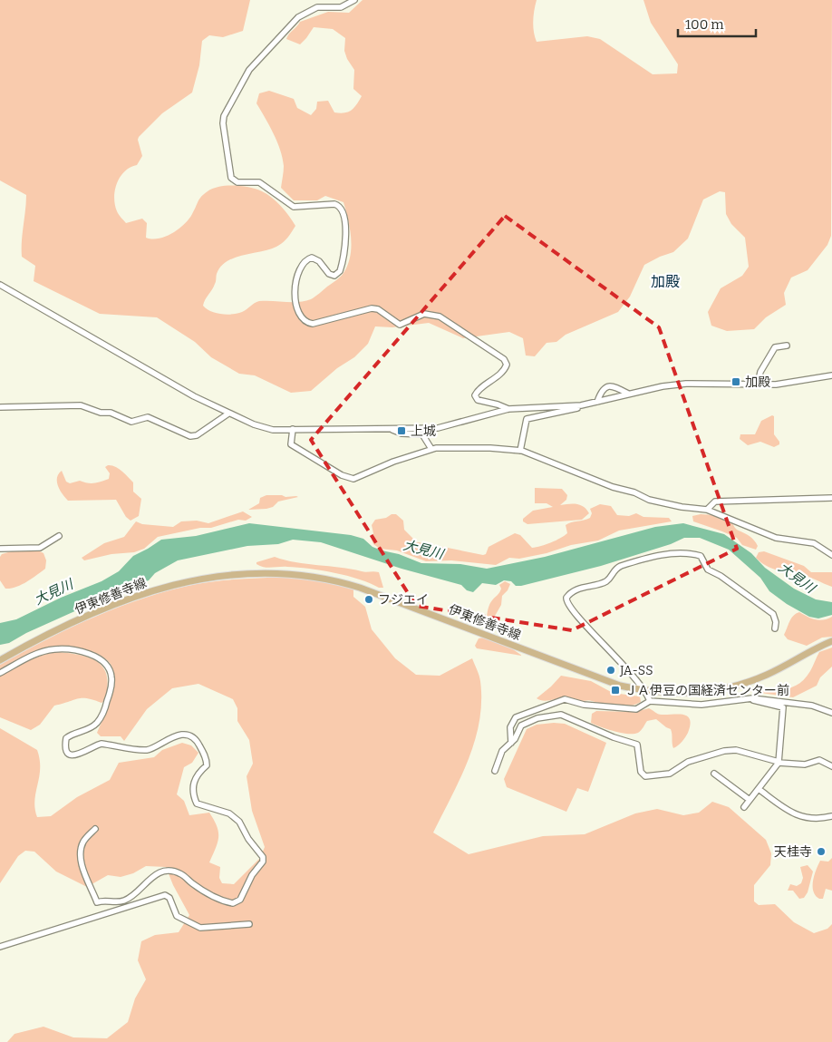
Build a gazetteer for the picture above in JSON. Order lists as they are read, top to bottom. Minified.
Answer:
{"streets":{"main road":["伊東修善寺線"]},"districts":["加殿"],"water":["大見川"],"places":{"transit":["加殿","上城","ＪＡ伊豆の国経済センター前"],"other":["フジエイ","JA-SS","天桂寺"]},"scale_bar":"100 m"}
